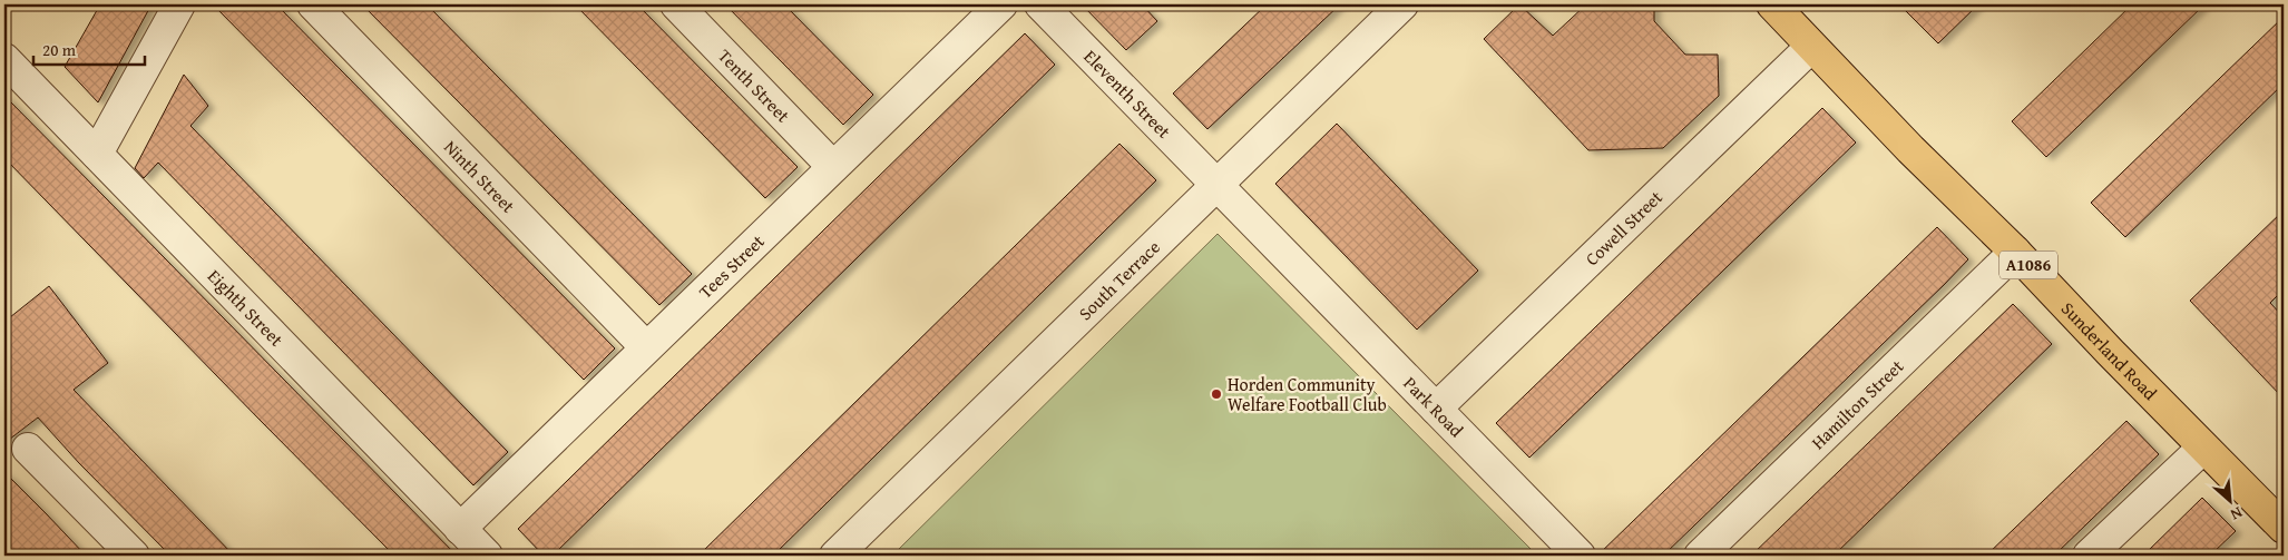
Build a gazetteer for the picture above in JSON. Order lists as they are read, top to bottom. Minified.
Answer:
{"streets":{"main road":["A1086","Sunderland Road"],"street":["Tenth Street","Eleventh Street","Ninth Street","Cowell Street","Tees Street","South Terrace","Eighth Street","Hamilton Street","Park Road"]},"crossings":[["Tenth Street","Tees Street"],["Eleventh Street","South Terrace"],["Eleventh Street","Park Road"],["Ninth Street","Tees Street"],["Cowell Street","Sunderland Road"],["Cowell Street","Park Road"],["Tees Street","Eighth Street"],["South Terrace","Park Road"],["Sunderland Road","Hamilton Street"]],"places":["Horden Community Welfare Football Club"],"scale_bar":"20 m","north":"bottom right"}
